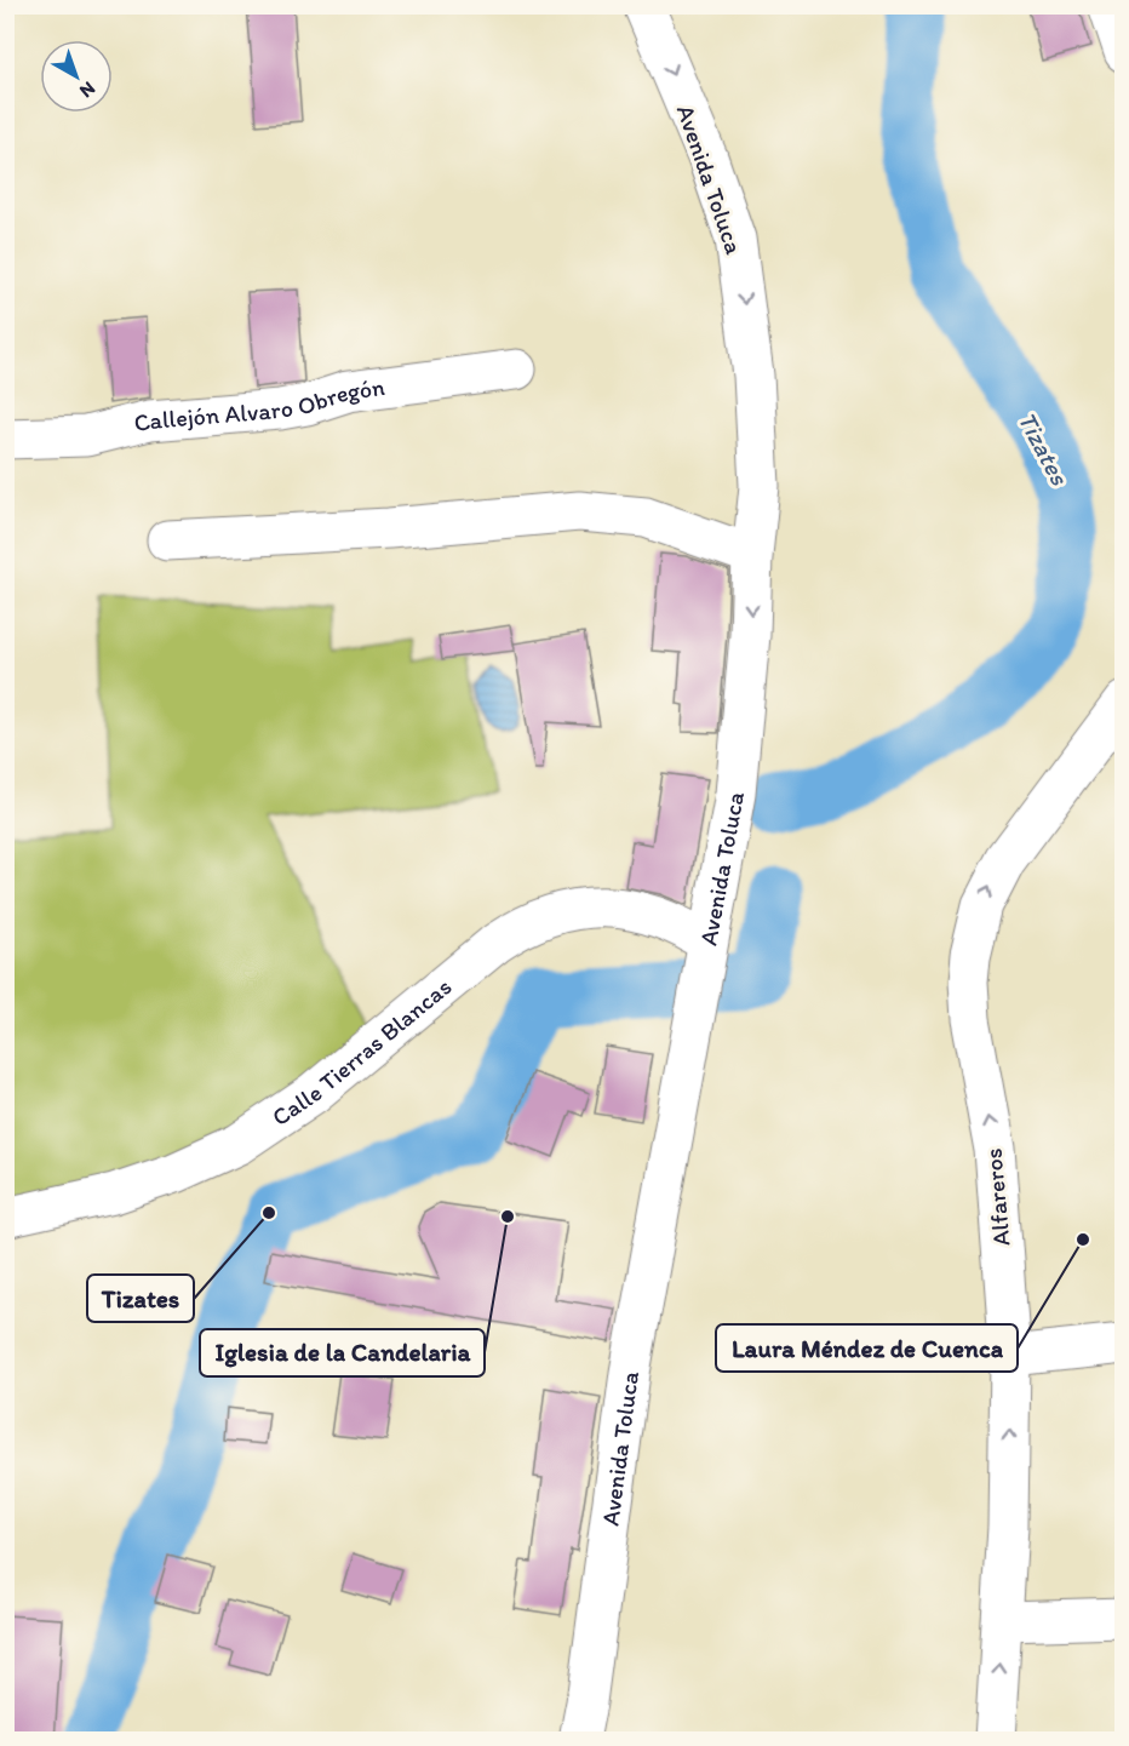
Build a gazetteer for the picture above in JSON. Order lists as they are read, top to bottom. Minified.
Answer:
{"streets":{"street":["Avenida Toluca","Callejón Alvaro Obregón","Calle Tierras Blancas","Alfareros"]},"crossings":[["Avenida Toluca","Calle Tierras Blancas"]],"one_way":["Avenida Toluca","Alfareros"],"water":["Tizates"],"places":["Tizates","Iglesia de la Candelaria","Laura Méndez de Cuenca"],"north":"bottom right"}
